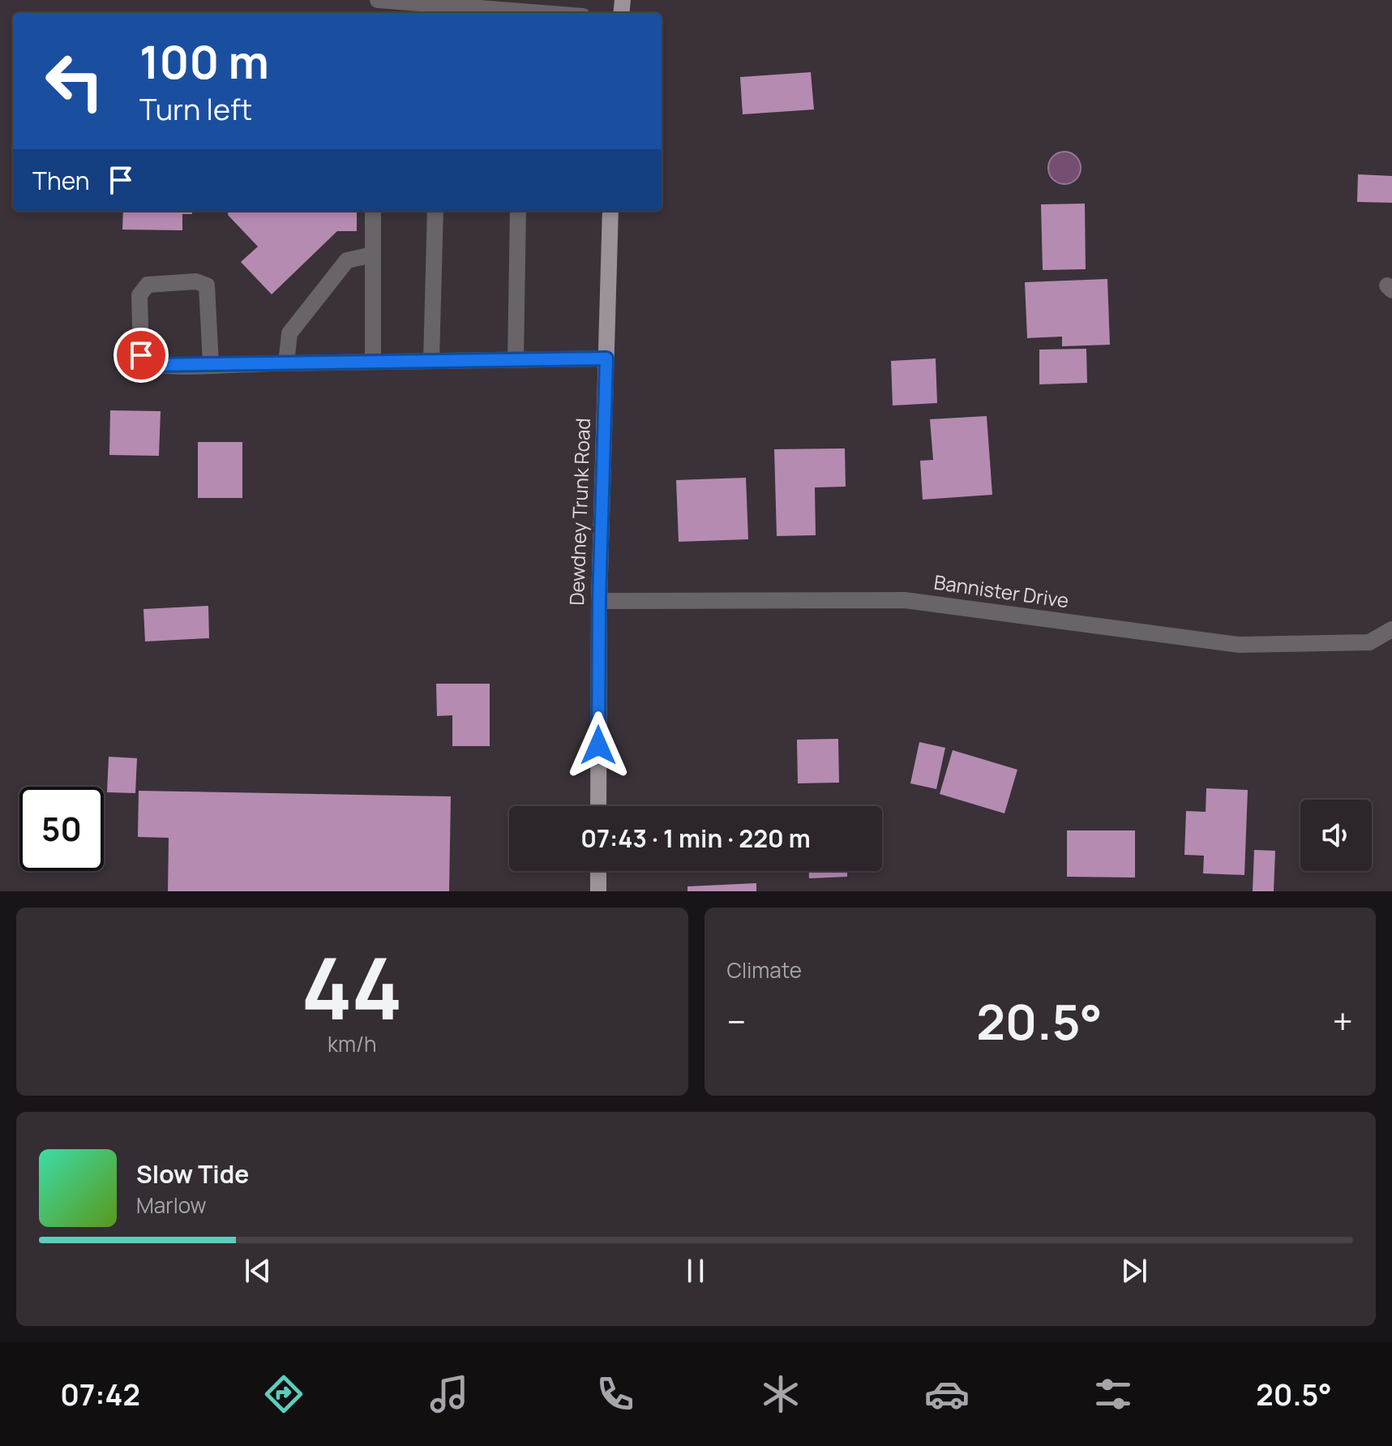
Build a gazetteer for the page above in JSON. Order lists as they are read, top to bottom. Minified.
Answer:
{"streets":{"main road":["Dewdney Trunk Road"],"street":["Bannister Drive"]},"crossings":[["Dewdney Trunk Road","Bannister Drive"]],"page":{"turn":["100 m","Turn left"],"then":"Then","limit":"50","trip":"07:43 · 1 min · 220 m","tile":[["44","km/h"],"Climate"],"heat":["−","20.5°","+"],"song":["Slow Tide","Marlow"],"tabs":["07:42","20.5°"]}}
